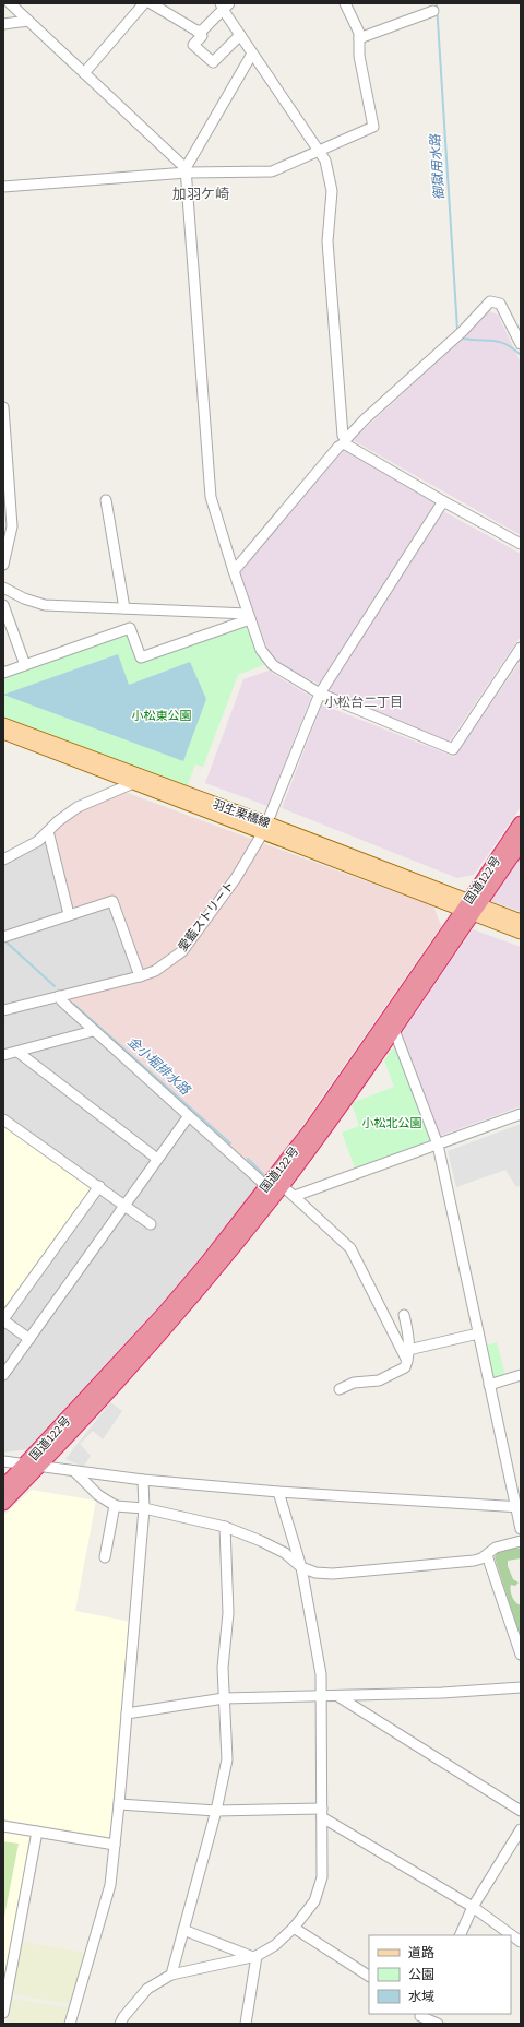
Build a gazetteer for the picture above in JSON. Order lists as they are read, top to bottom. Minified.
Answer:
{"streets":{"highway":["国道122号"],"main road":["羽生栗橋線"],"street":["愛藍ストリート"]},"crossings":[["羽生栗橋線","国道122号"],["羽生栗橋線","愛藍ストリート"]],"districts":["加羽ケ崎","小松台二丁目"],"water":["御獄用水路","金小堀排水路"],"parks":["小松東公園","小松北公園"],"legend":["道路","公園","水域"]}
